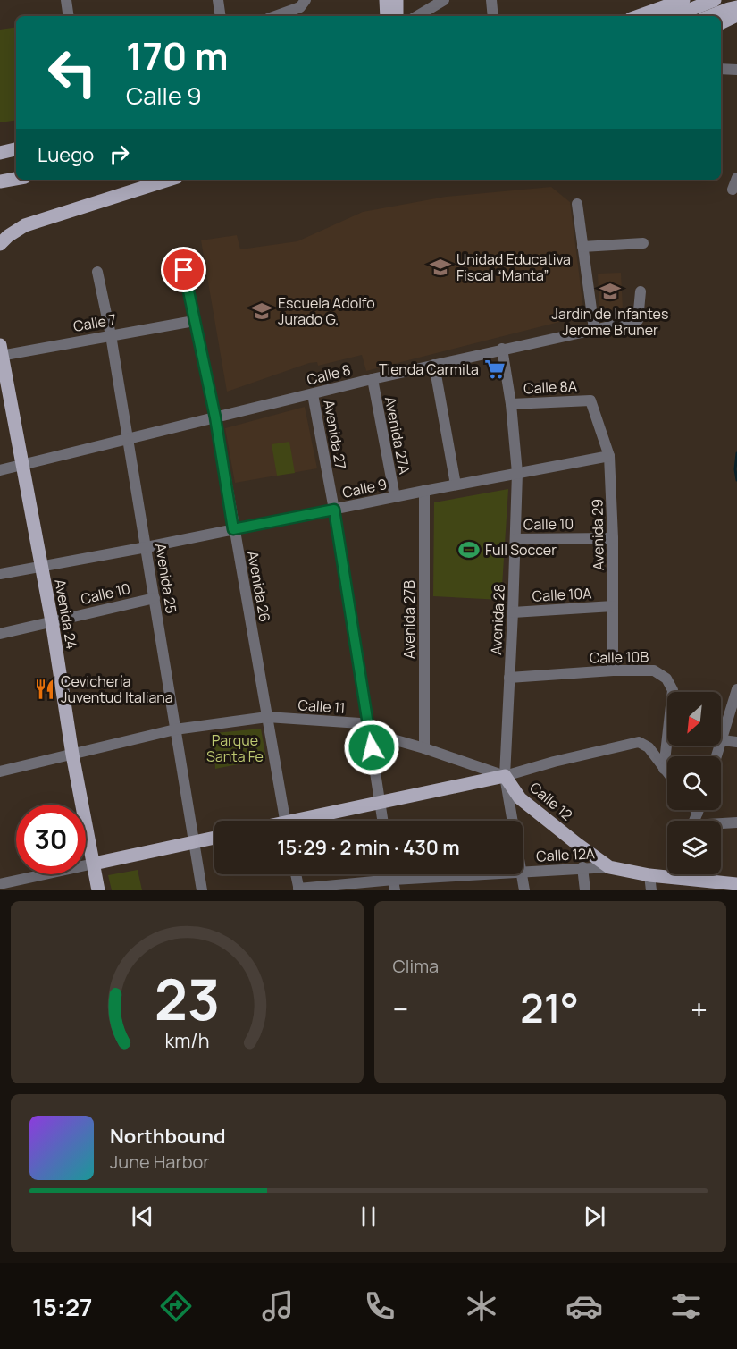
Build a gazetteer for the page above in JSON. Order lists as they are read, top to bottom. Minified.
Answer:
{"streets":{"main road":["Avenida 24","Calle 12"],"street":["Calle 7","Calle 8","Calle 8A","Avenida 27","Avenida 27A","Calle 9","Calle 10","Avenida 29","Avenida 25","Avenida 26","Calle 10A","Avenida 27B","Avenida 28","Calle 10B","Calle 11","Calle 12A"]},"crossings":[["Calle 7","Avenida 25"],["Calle 7","Avenida 26"],["Calle 7","Avenida 24"],["Calle 8","Avenida 27"],["Calle 8","Avenida 27A"],["Calle 8","Avenida 25"],["Calle 8","Avenida 26"],["Calle 8","Avenida 24"],["Calle 8","Avenida 28"],["Calle 8A","Avenida 29"],["Calle 8A","Avenida 28"],["Avenida 27","Calle 9"],["Avenida 27","Calle 11"],["Avenida 27A","Calle 9"],["Calle 9","Avenida 29"],["Calle 9","Avenida 25"],["Calle 9","Avenida 26"],["Calle 9","Avenida 24"],["Calle 9","Avenida 27B"],["Calle 9","Avenida 28"],["Calle 10","Avenida 29"],["Calle 10","Avenida 25"],["Calle 10","Avenida 24"],["Calle 10","Avenida 28"],["Avenida 29","Calle 10A"],["Avenida 29","Calle 10B"],["Avenida 25","Calle 11"],["Avenida 26","Calle 11"],["Calle 10A","Avenida 28"],["Avenida 24","Calle 11"],["Avenida 27B","Calle 11"],["Avenida 28","Calle 10B"],["Avenida 28","Calle 11"],["Avenida 28","Calle 12"],["Avenida 28","Calle 12A"],["Calle 11","Calle 12"],["Calle 12","Calle 12A"]],"parks":["Parque Santa Fe"],"places":{"school or university":["Unidad Educativa Fiscal “Manta”","Jardín de Infantes Jerome Bruner","Escuela Adolfo Jurado G."],"supermarket":["Tienda Carmita"],"sports":["Full Soccer"],"restaurant":["Cevichería Juventud Italiana"]},"north":"bottom left","page":{"turn":["170 m","Calle 9"],"then":"Luego","limit":"30","trip":"15:29 · 2 min · 430 m","tile":"Clima","heat":["−","21°","+"],"song":["Northbound","June Harbor"],"tabs":"15:27","gauge":["23","km/h"]}}
